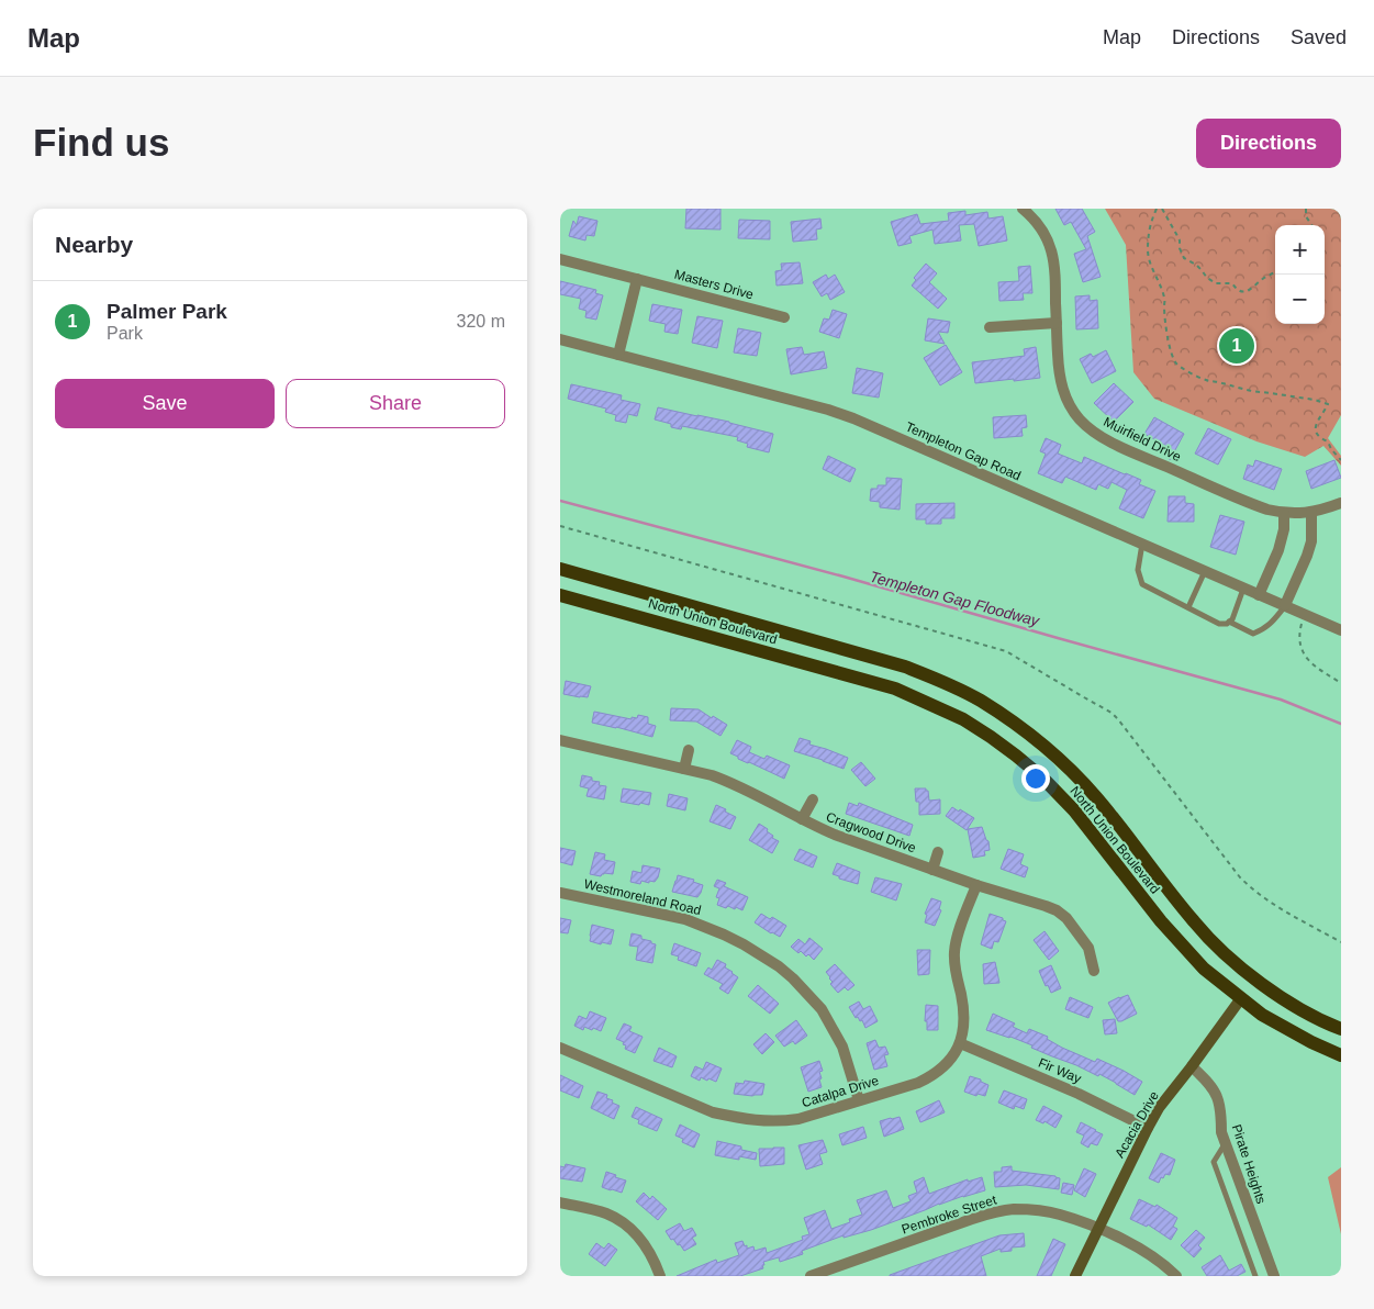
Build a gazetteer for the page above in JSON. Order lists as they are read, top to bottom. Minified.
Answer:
{"streets":{"main road":["North Union Boulevard"],"street":["Masters Drive","Muirfield Drive","Templeton Gap Road","Cragwood Drive","Westmoreland Road","Fir Way","Catalpa Drive","Acacia Drive","Pirate Heights","Pembroke Street"]},"crossings":[["North Union Boulevard","Acacia Drive"],["Cragwood Drive","Catalpa Drive"],["Westmoreland Road","Catalpa Drive"],["Fir Way","Catalpa Drive"],["Fir Way","Acacia Drive"],["Acacia Drive","Pirate Heights"],["Acacia Drive","Pembroke Street"]],"water":["Templeton Gap Floodway"],"page":{"header":"Map","nav":["Map","Directions","Saved"],"buttons":["Directions",["Save","Share"]],"title":"Find us","heading":"Nearby","map_buttons":["+","−"],"list":[{"mark":"1","name":"Palmer Park","note":"Park","value":"320 m"}],"pins":"1"}}
